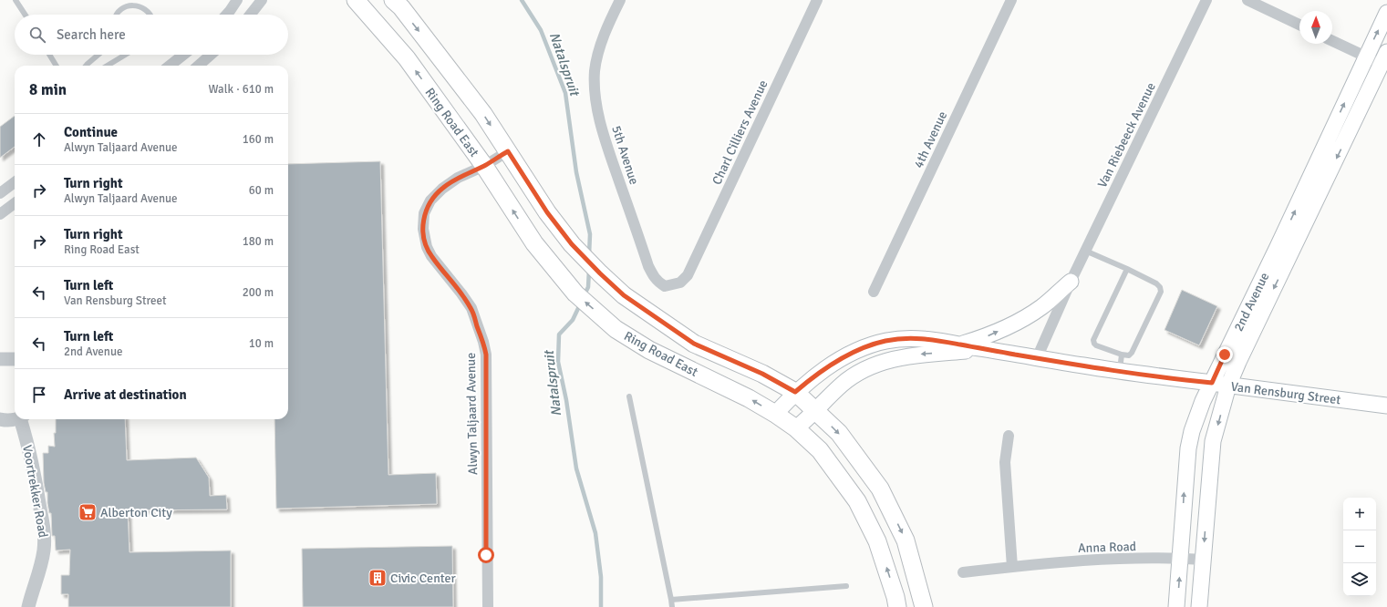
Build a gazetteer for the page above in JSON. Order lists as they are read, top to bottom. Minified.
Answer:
{"streets":{"main road":["Ring Road East","2nd Avenue","Van Rensburg Street"],"street":["Charl Cilliers Avenue","Van Riebeeck Avenue","4th Avenue","5th Avenue","Alwyn Taljaard Avenue","Voortrekker Road","Anna Road"]},"crossings":[["Ring Road East","Van Rensburg Street"],["Ring Road East","Alwyn Taljaard Avenue"],["Charl Cilliers Avenue","5th Avenue"],["Van Riebeeck Avenue","Van Rensburg Street"],["2nd Avenue","Van Rensburg Street"],["2nd Avenue","Anna Road"]],"water":["Natalspruit"],"places":{"supermarket":["Alberton City"],"building":["Civic Center"]},"north":"top","page":{"search":"Search here","heading":["8 min","Walk · 610 m"],"list":[["Continue","Alwyn Taljaard Avenue","160 m"],["Turn right","Alwyn Taljaard Avenue","60 m"],["Turn right","Ring Road East","180 m"],["Turn left","Van Rensburg Street","200 m"],["Turn left","2nd Avenue","10 m"],"Arrive at destination"],"map_buttons":["+","−"]}}
